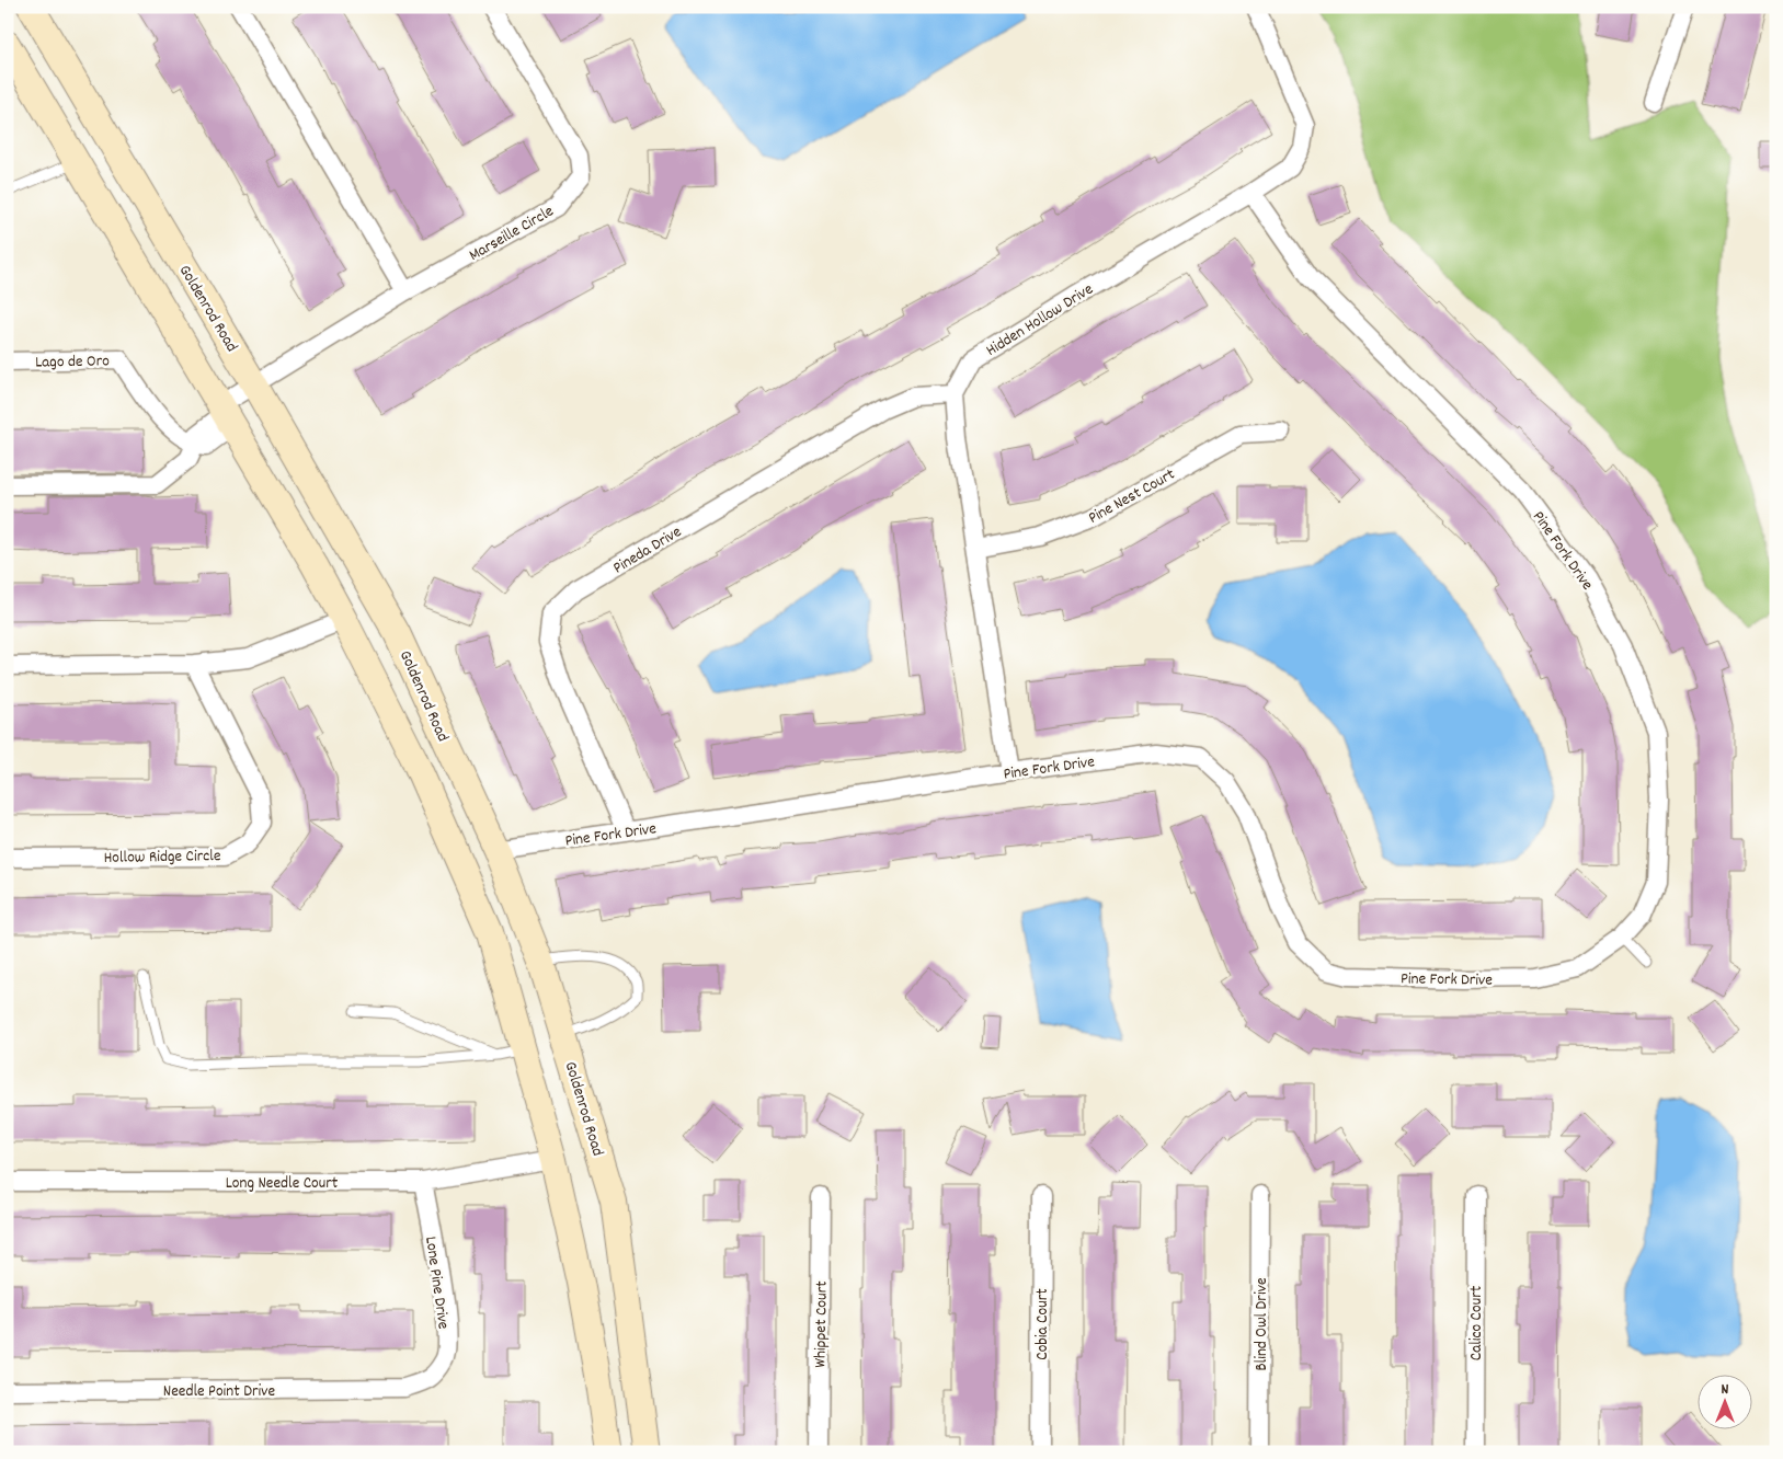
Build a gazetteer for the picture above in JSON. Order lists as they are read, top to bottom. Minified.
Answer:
{"streets":{"main road":["Goldenrod Road"],"street":["Marseille Circle","Hidden Hollow Drive","Lago de Oro","Pine Nest Court","Pineda Drive","Pine Fork Drive","Hollow Ridge Circle","Long Needle Court","Lone Pine Drive","Calico Court","Whippet Court","Cobia Court","Blind Owl Drive","Needle Point Drive"]},"crossings":[["Marseille Circle","Goldenrod Road"],["Goldenrod Road","Pine Fork Drive"],["Hidden Hollow Drive","Pineda Drive"],["Hidden Hollow Drive","Pine Fork Drive"],["Pineda Drive","Pine Fork Drive"],["Long Needle Court","Lone Pine Drive"],["Lone Pine Drive","Needle Point Drive"]],"north":"top"}
